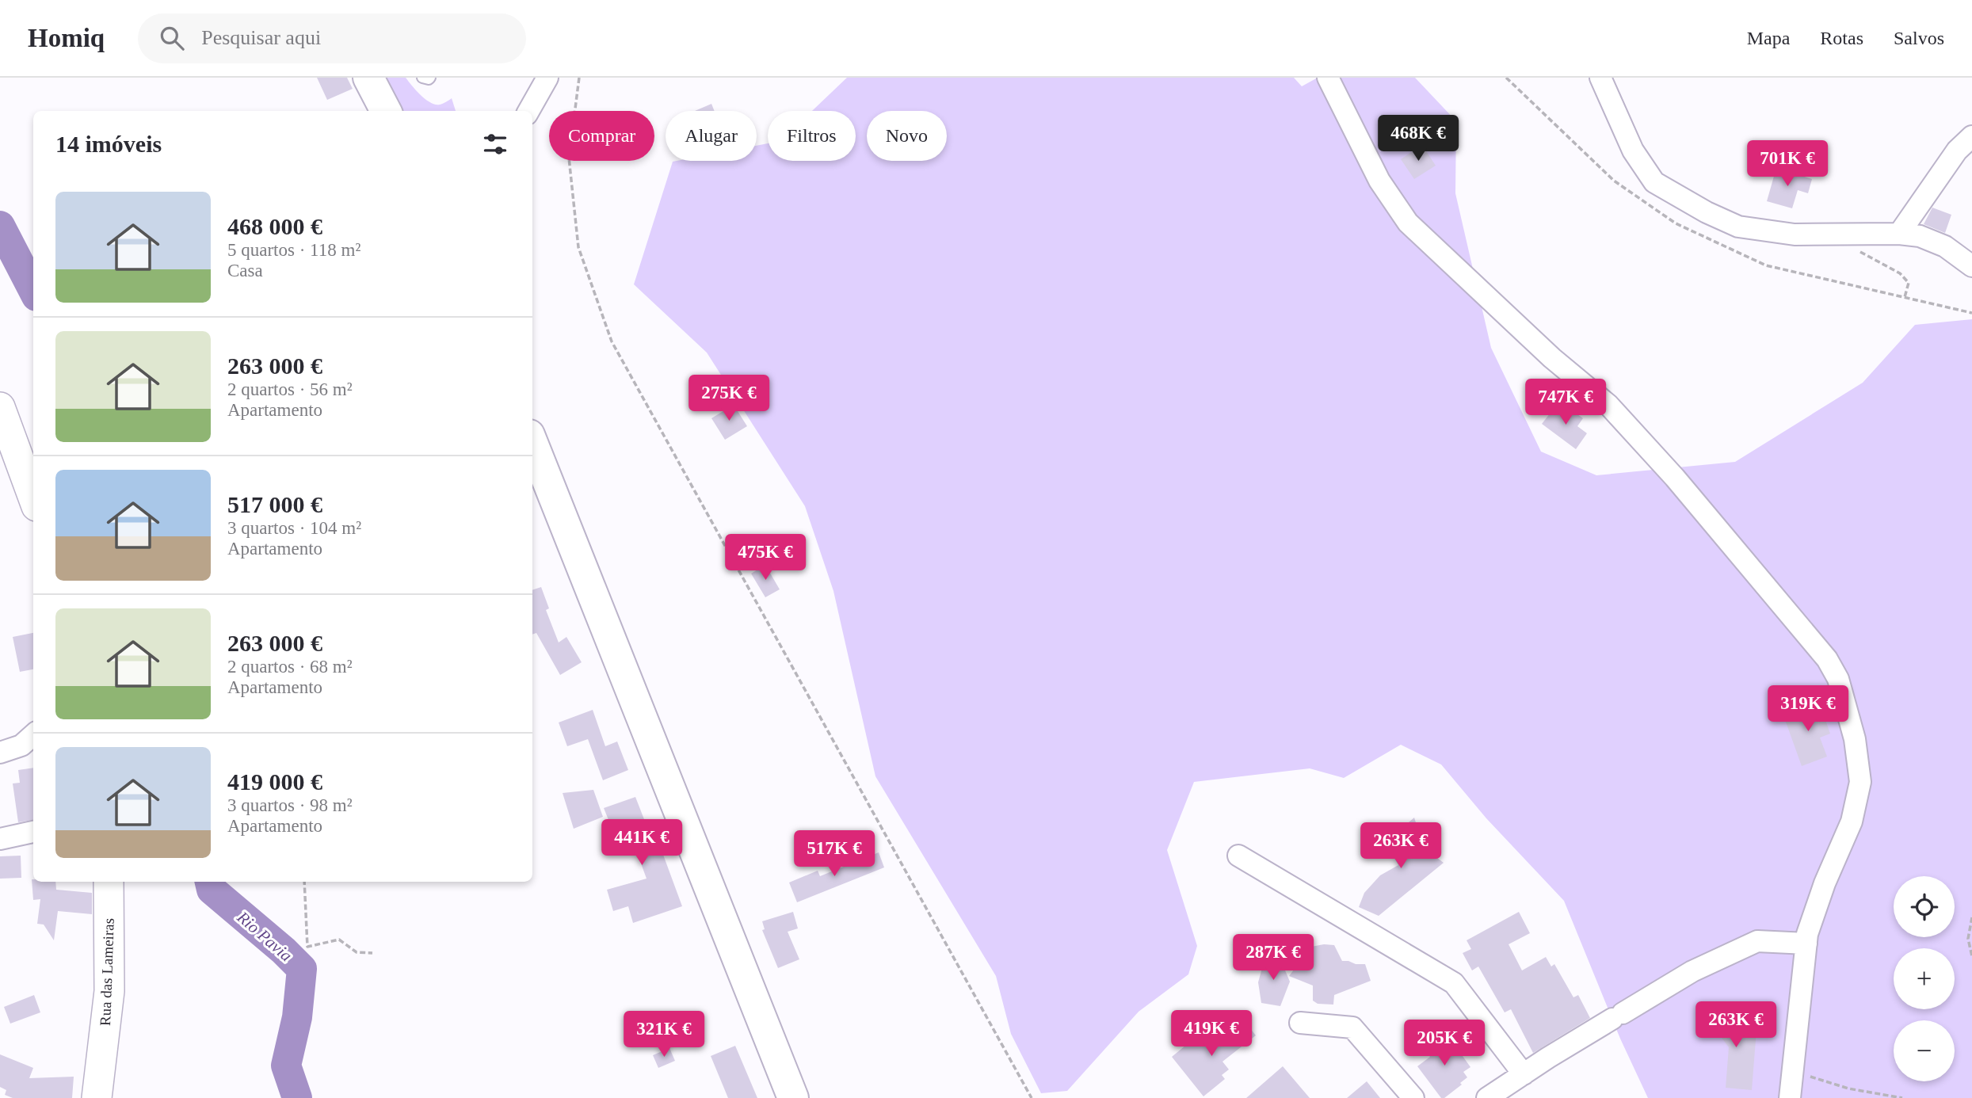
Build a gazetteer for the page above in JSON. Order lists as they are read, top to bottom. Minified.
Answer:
{"streets":{"street":["Rua das Lameiras"]},"water":["Rio Pavia"],"page":{"header":"Homiq","search":"Pesquisar aqui","nav":["Mapa","Rotas","Salvos"],"chip":["Comprar","Alugar","Filtros","Novo"],"heading":"14 imóveis","price":["468K €","701K €","275K €","747K €","475K €","319K €","441K €","263K €","517K €","287K €","263K €","419K €","321K €","205K €"],"list":[{"name":"468 000 €","note":"5 quartos · 118 m² · Casa"},{"name":"263 000 €","note":"2 quartos · 56 m² · Apartamento"},{"name":"517 000 €","note":"3 quartos · 104 m² · Apartamento"},{"name":"263 000 €","note":"2 quartos · 68 m² · Apartamento"},{"name":"419 000 €","note":"3 quartos · 98 m² · Apartamento"}],"map_buttons":["+","−"]}}
